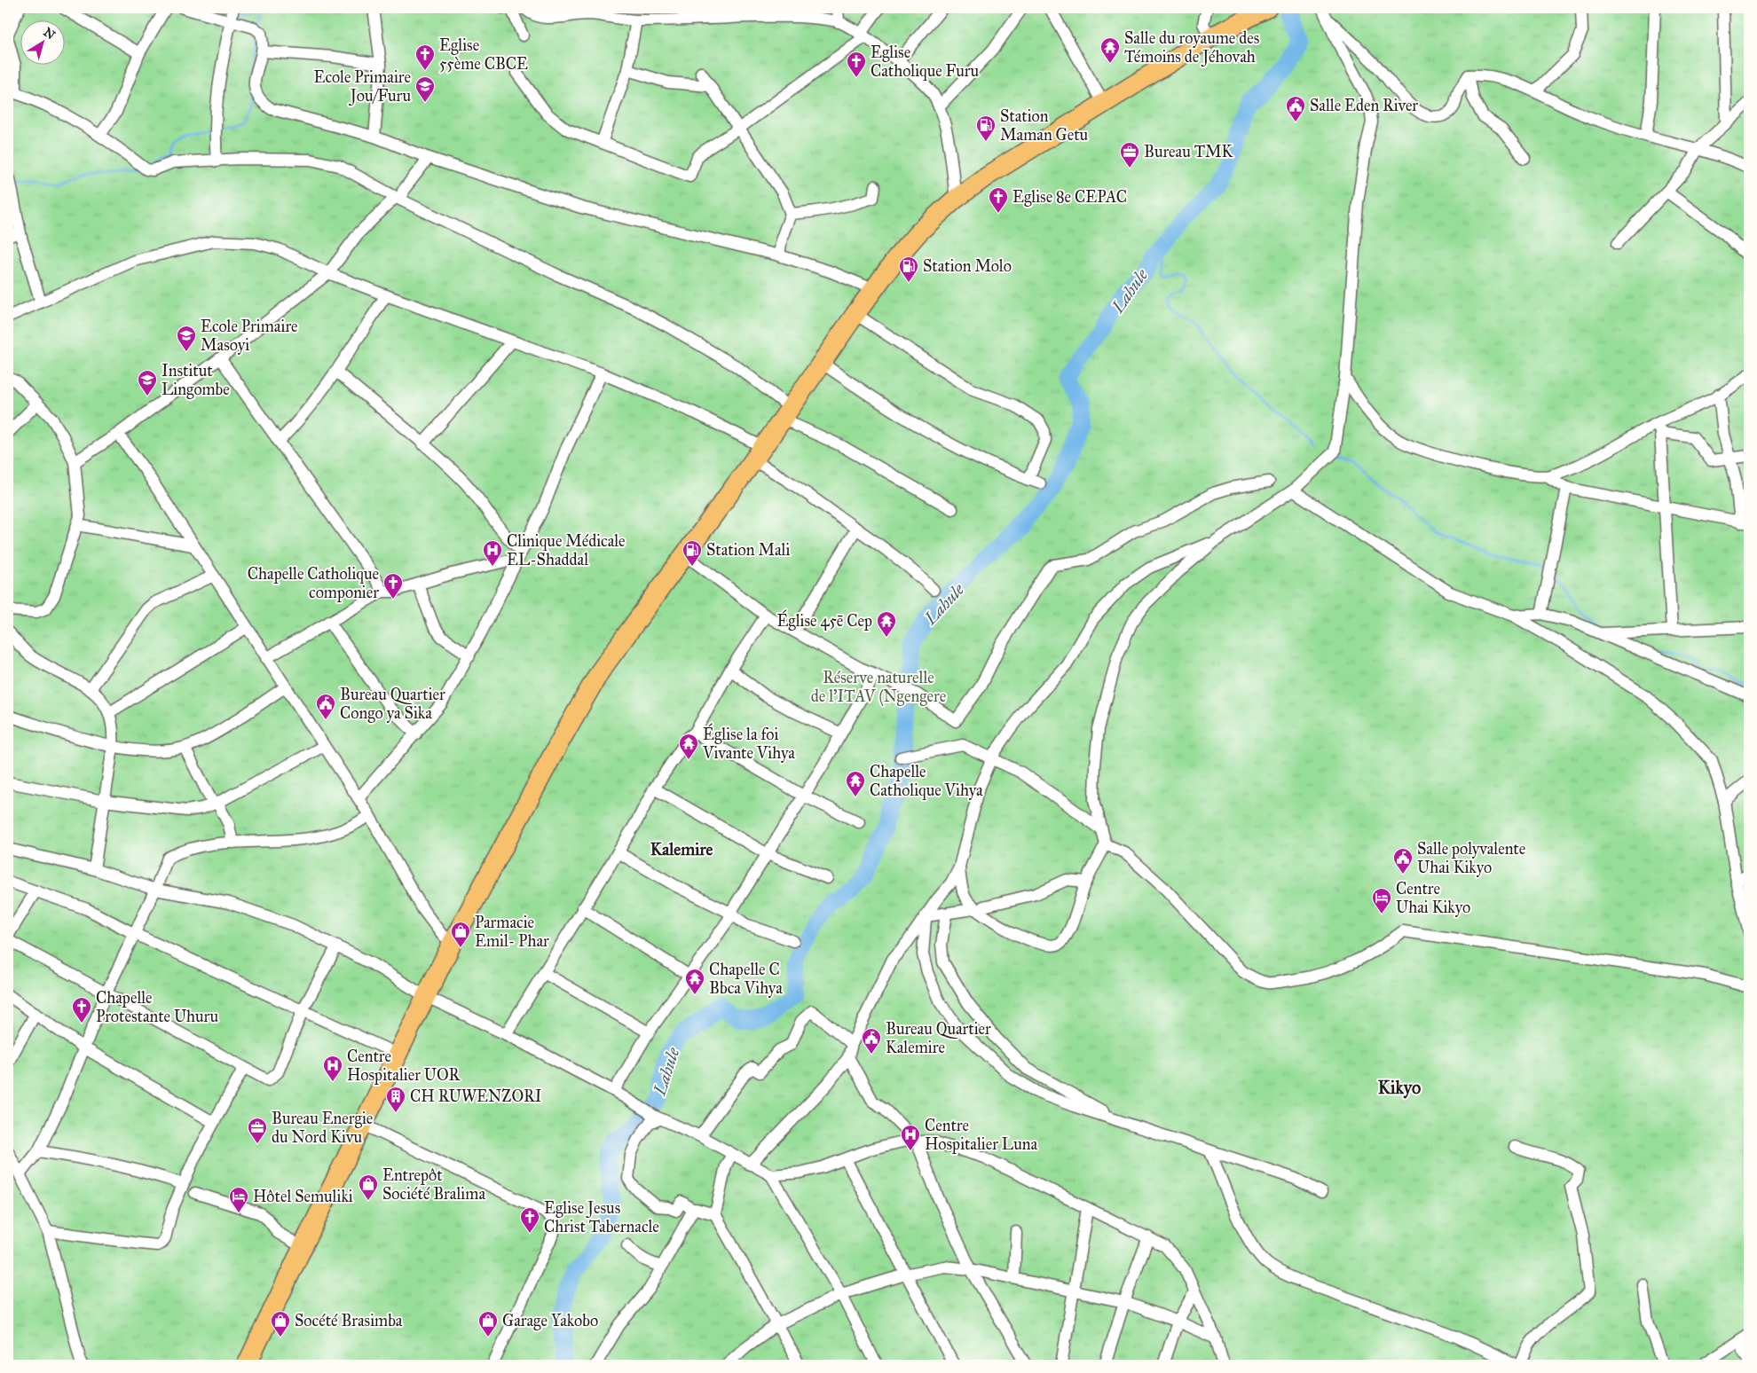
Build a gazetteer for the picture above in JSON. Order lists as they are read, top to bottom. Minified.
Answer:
{"districts":["Kalemire","Kikyo"],"water":["Lahule"],"parks":["Réserve naturelle de l'ITAV (Ngengere"],"places":{"temple":["Salle du royaume des Témoins de Jéhovah","Église 45ē Cep","Église la foi Vivante Vihya","Chapelle Catholique Vihya","Chapelle C Bbca Vihya"],"church":["Eglise 55ème CBCE","Eglise Catholique Furu","Eglise 8e CEPAC","Chapelle Catholique componier","Chapelle Protestante Uhuru","Eglise Jesus Christ Tabernacle"],"school or university":["Ecole Primaire Jou/Furu","Ecole Primaire Masoyi","Institut Lingombe"],"public building":["Salle Eden River","Bureau Quartier Congo ya Sika","Salle polyvalente Uhai Kikyo","Bureau Quartier Kalemire"],"fuel station":["Station Maman Getu","Station Molo","Station Mali"],"office":["Bureau TMK","Bureau Energie du Nord Kivu"],"hospital":["Clinique Médicale EL-Shaddal","Centre Hospitalier UOR","Centre Hospitalier Luna"],"hotel":["Centre Uhai Kikyo","Hôtel Semuliki"],"shop":["Parmacie Emil- Phar","Entrepôt Société Bralima","Socété Brasimba","Garage Yakobo"],"building":["CH RUWENZORI"]},"north":"top right"}
